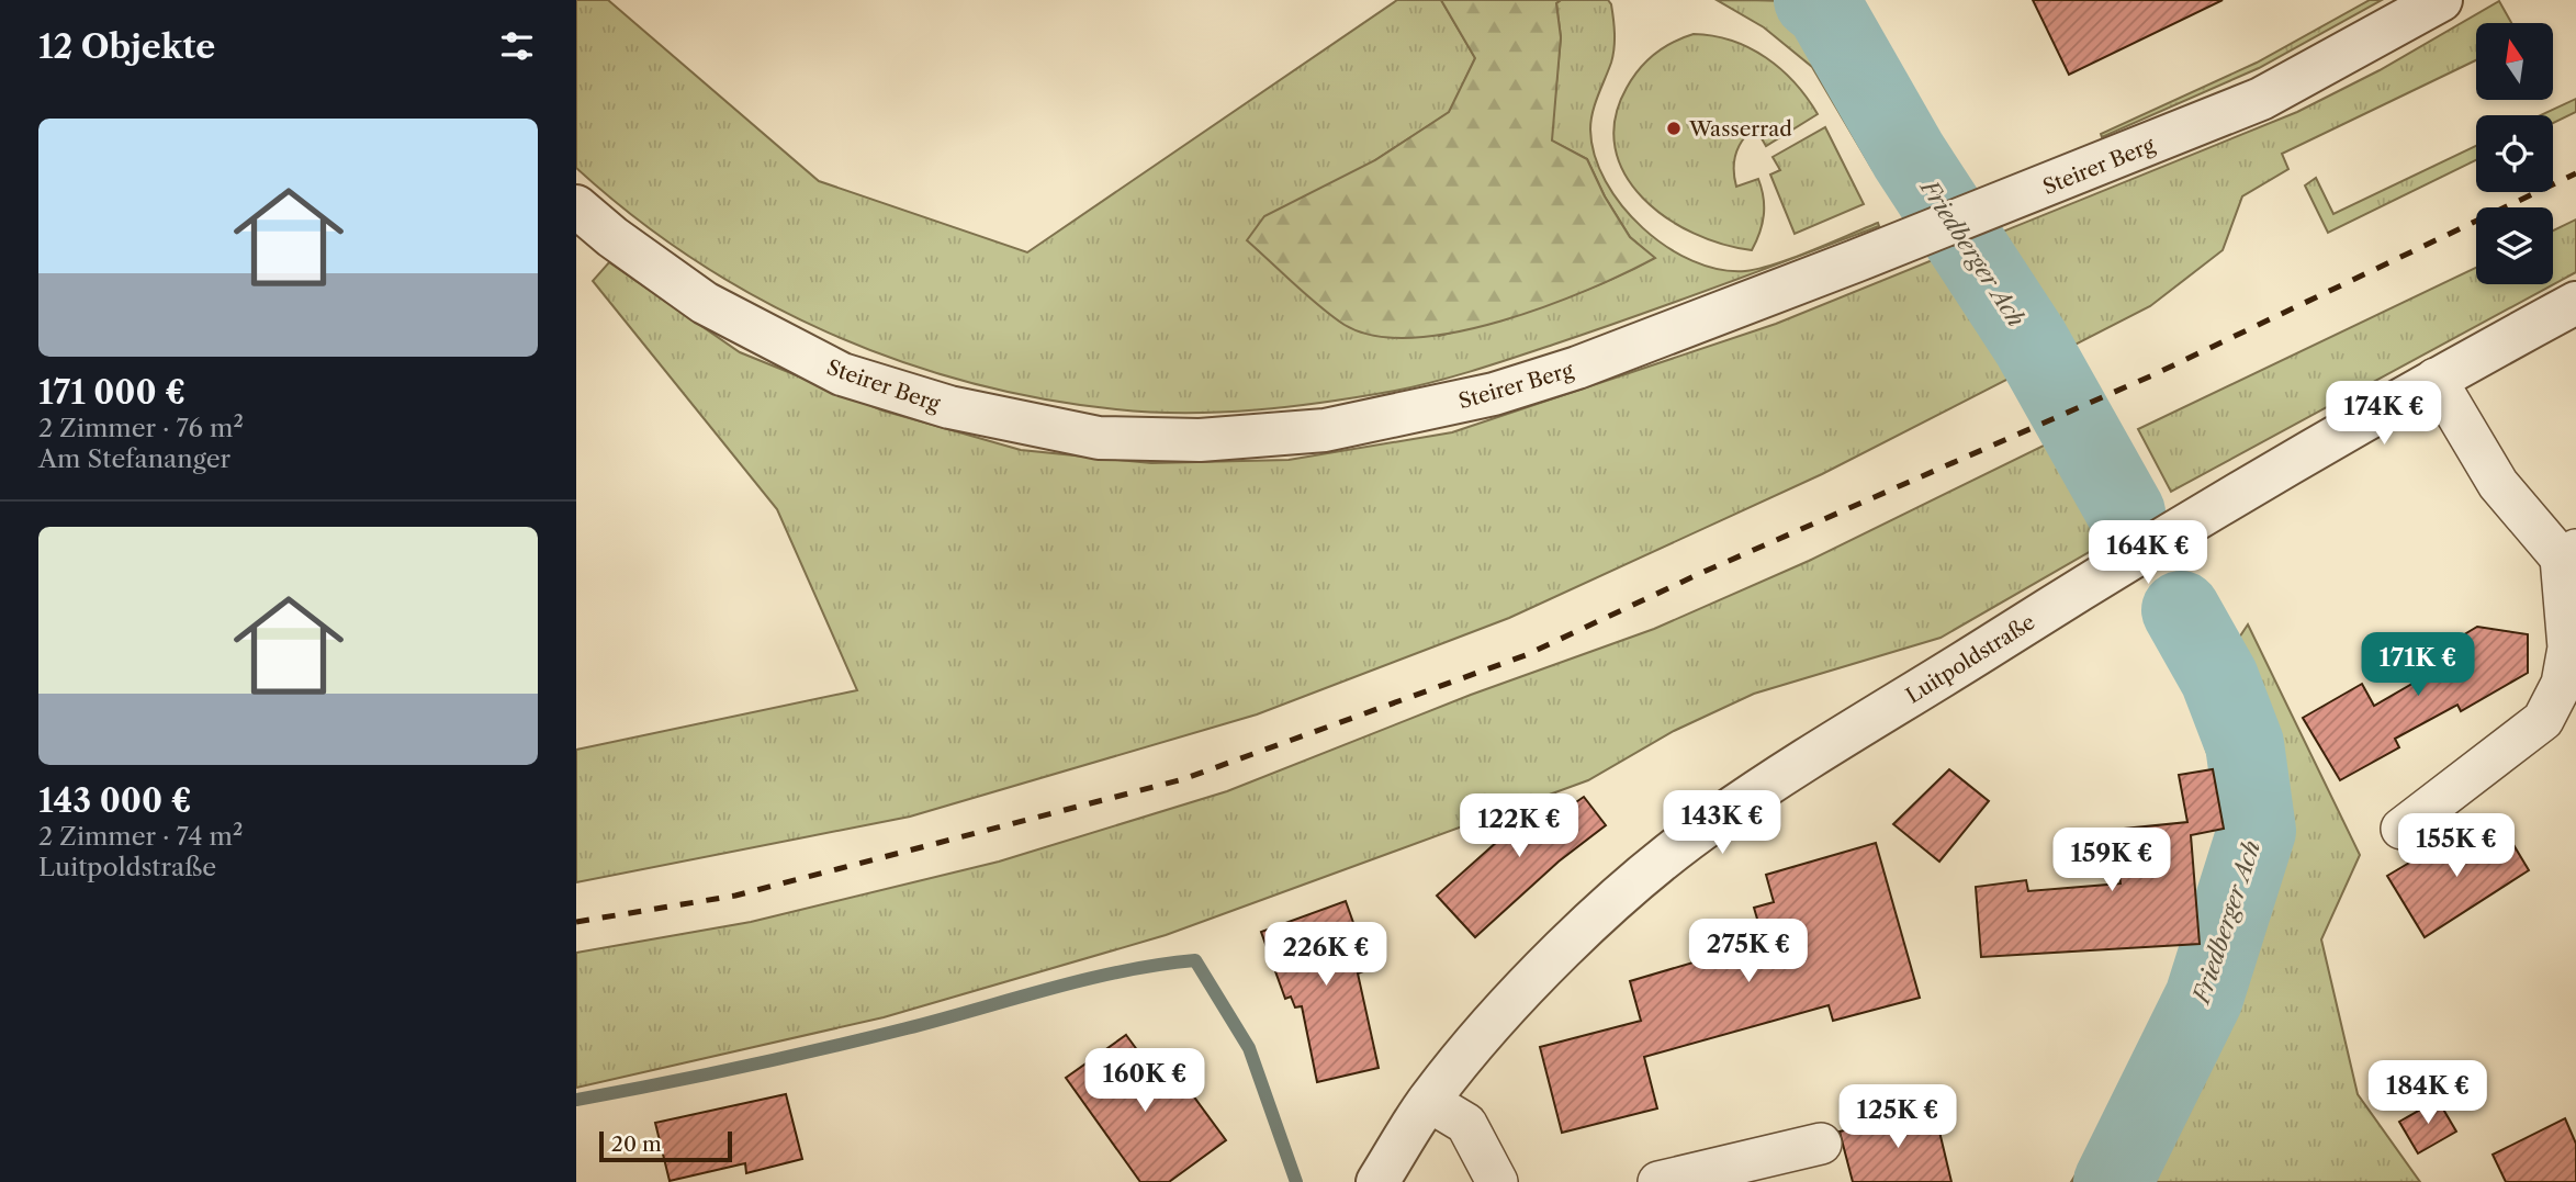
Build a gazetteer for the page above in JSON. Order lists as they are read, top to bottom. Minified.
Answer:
{"streets":{"street":["Steirer Berg","Luitpoldstraße"]},"water":["Friedberger Ach"],"places":["Wasserrad"],"scale_bar":"20 m","north":"top","page":{"heading":"12 Objekte","list":[{"name":"171 000 €","note":"2 Zimmer · 76 m² · Am Stefananger"},{"name":"143 000 €","note":"2 Zimmer · 74 m² · Luitpoldstraße"}],"price":["174K €","164K €","171K €","143K €","122K €","155K €","159K €","275K €","226K €","160K €","184K €","125K €"],"scale":"20 m"}}
